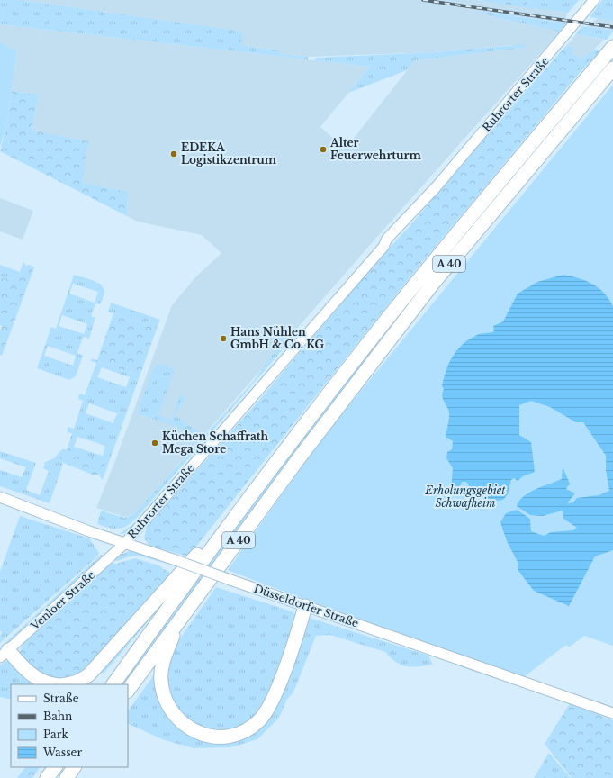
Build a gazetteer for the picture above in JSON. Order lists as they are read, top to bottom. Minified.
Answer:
{"streets":{"highway":["A 40"],"main road":["Ruhrorter Straße","Venloer Straße","Düsseldorfer Straße"]},"crossings":[["Ruhrorter Straße","Venloer Straße"],["Ruhrorter Straße","Düsseldorfer Straße"],["Venloer Straße","Düsseldorfer Straße"]],"parks":["Erholungsgebiet Schwafheim"],"places":["Alter Feuerwehrturm","EDEKA Logistikzentrum","Hans Nühlen GmbH & Co. KG","Küchen Schaffrath Mega Store"],"legend":["Straße","Bahn","Park","Wasser"]}
